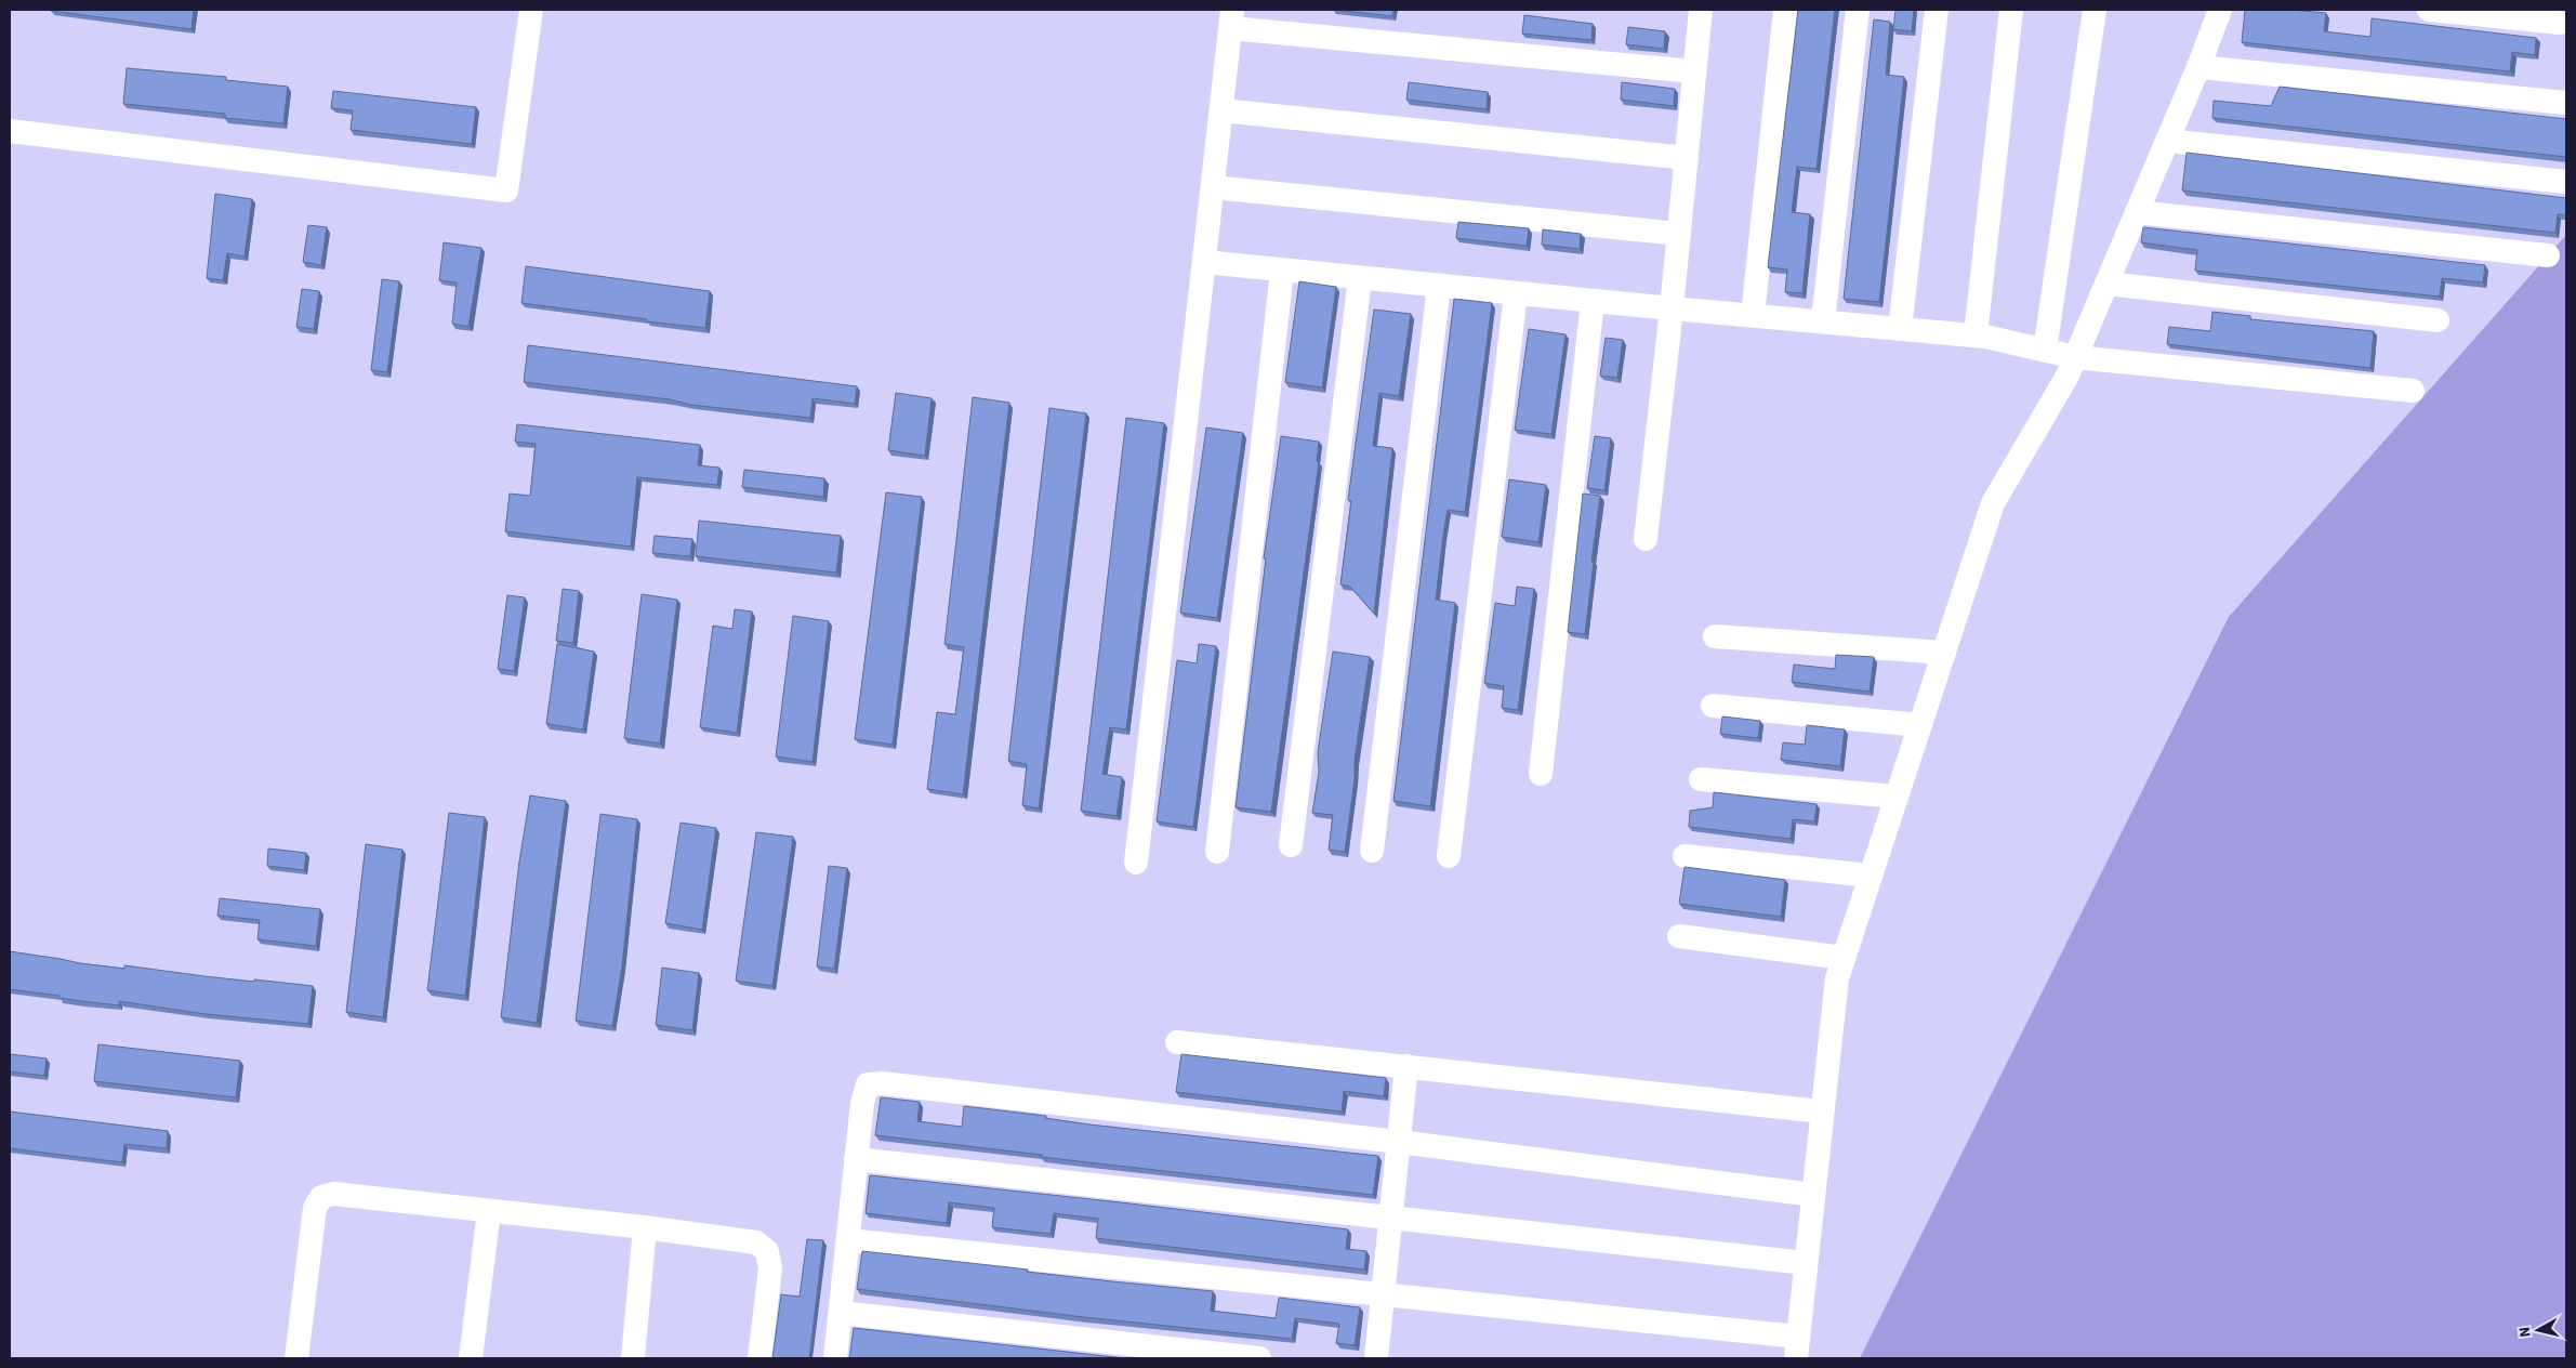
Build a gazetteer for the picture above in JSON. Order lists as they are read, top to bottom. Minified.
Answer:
{"north":"left"}
